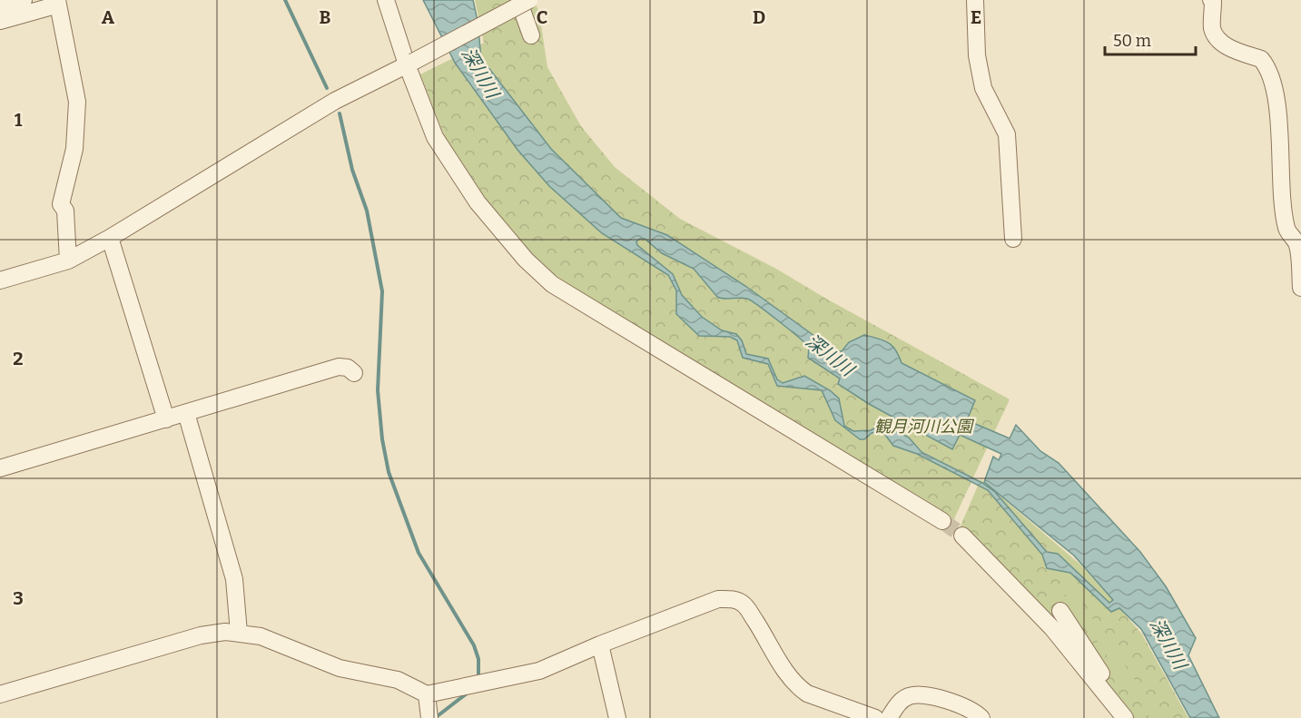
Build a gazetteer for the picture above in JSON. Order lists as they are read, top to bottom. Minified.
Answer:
{"water":["深川川"],"parks":["観月河川公園"],"scale_bar":"50 m","grid":{"columns":["A","B","C","D","E"],"rows":["1","2","3"]}}
